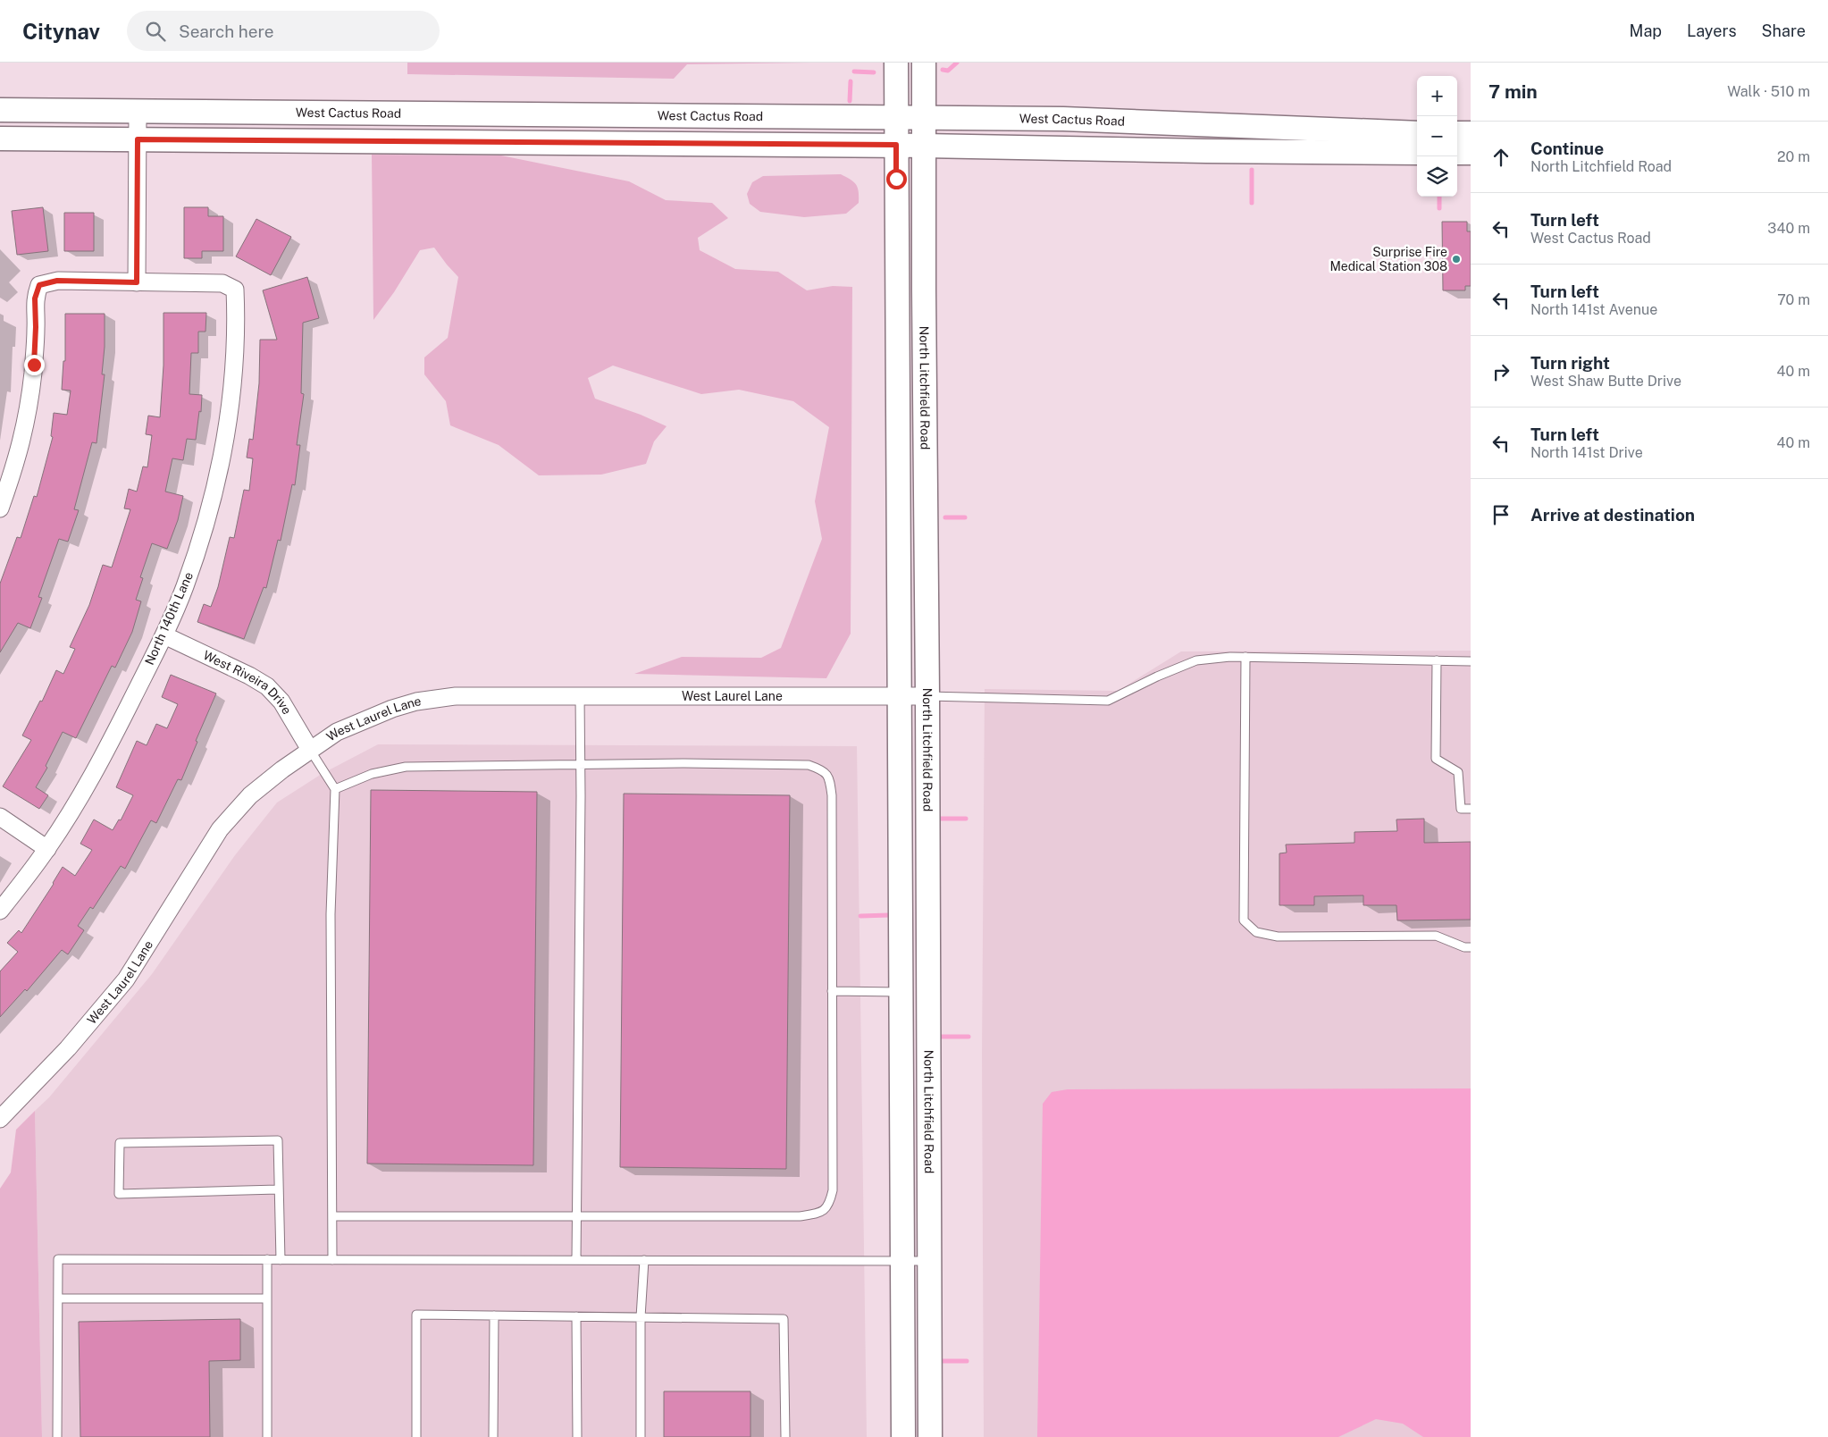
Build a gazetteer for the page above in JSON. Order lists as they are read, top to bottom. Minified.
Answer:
{"streets":{"main road":["West Cactus Road","North Litchfield Road"],"street":["North 140th Lane","West Riveira Drive","West Laurel Lane"]},"crossings":[["West Cactus Road","North Litchfield Road"],["North Litchfield Road","West Laurel Lane"],["North 140th Lane","West Riveira Drive"],["West Riveira Drive","West Laurel Lane"]],"places":["Surprise Fire Medical Station 308"],"page":{"header":"Citynav","search":"Search here","nav":["Map","Layers","Share"],"heading":["7 min","Walk · 510 m"],"map_buttons":["+","−"],"list":[["Continue","North Litchfield Road","20 m"],["Turn left","West Cactus Road","340 m"],["Turn left","North 141st Avenue","70 m"],["Turn right","West Shaw Butte Drive","40 m"],["Turn left","North 141st Drive","40 m"],"Arrive at destination"]}}
